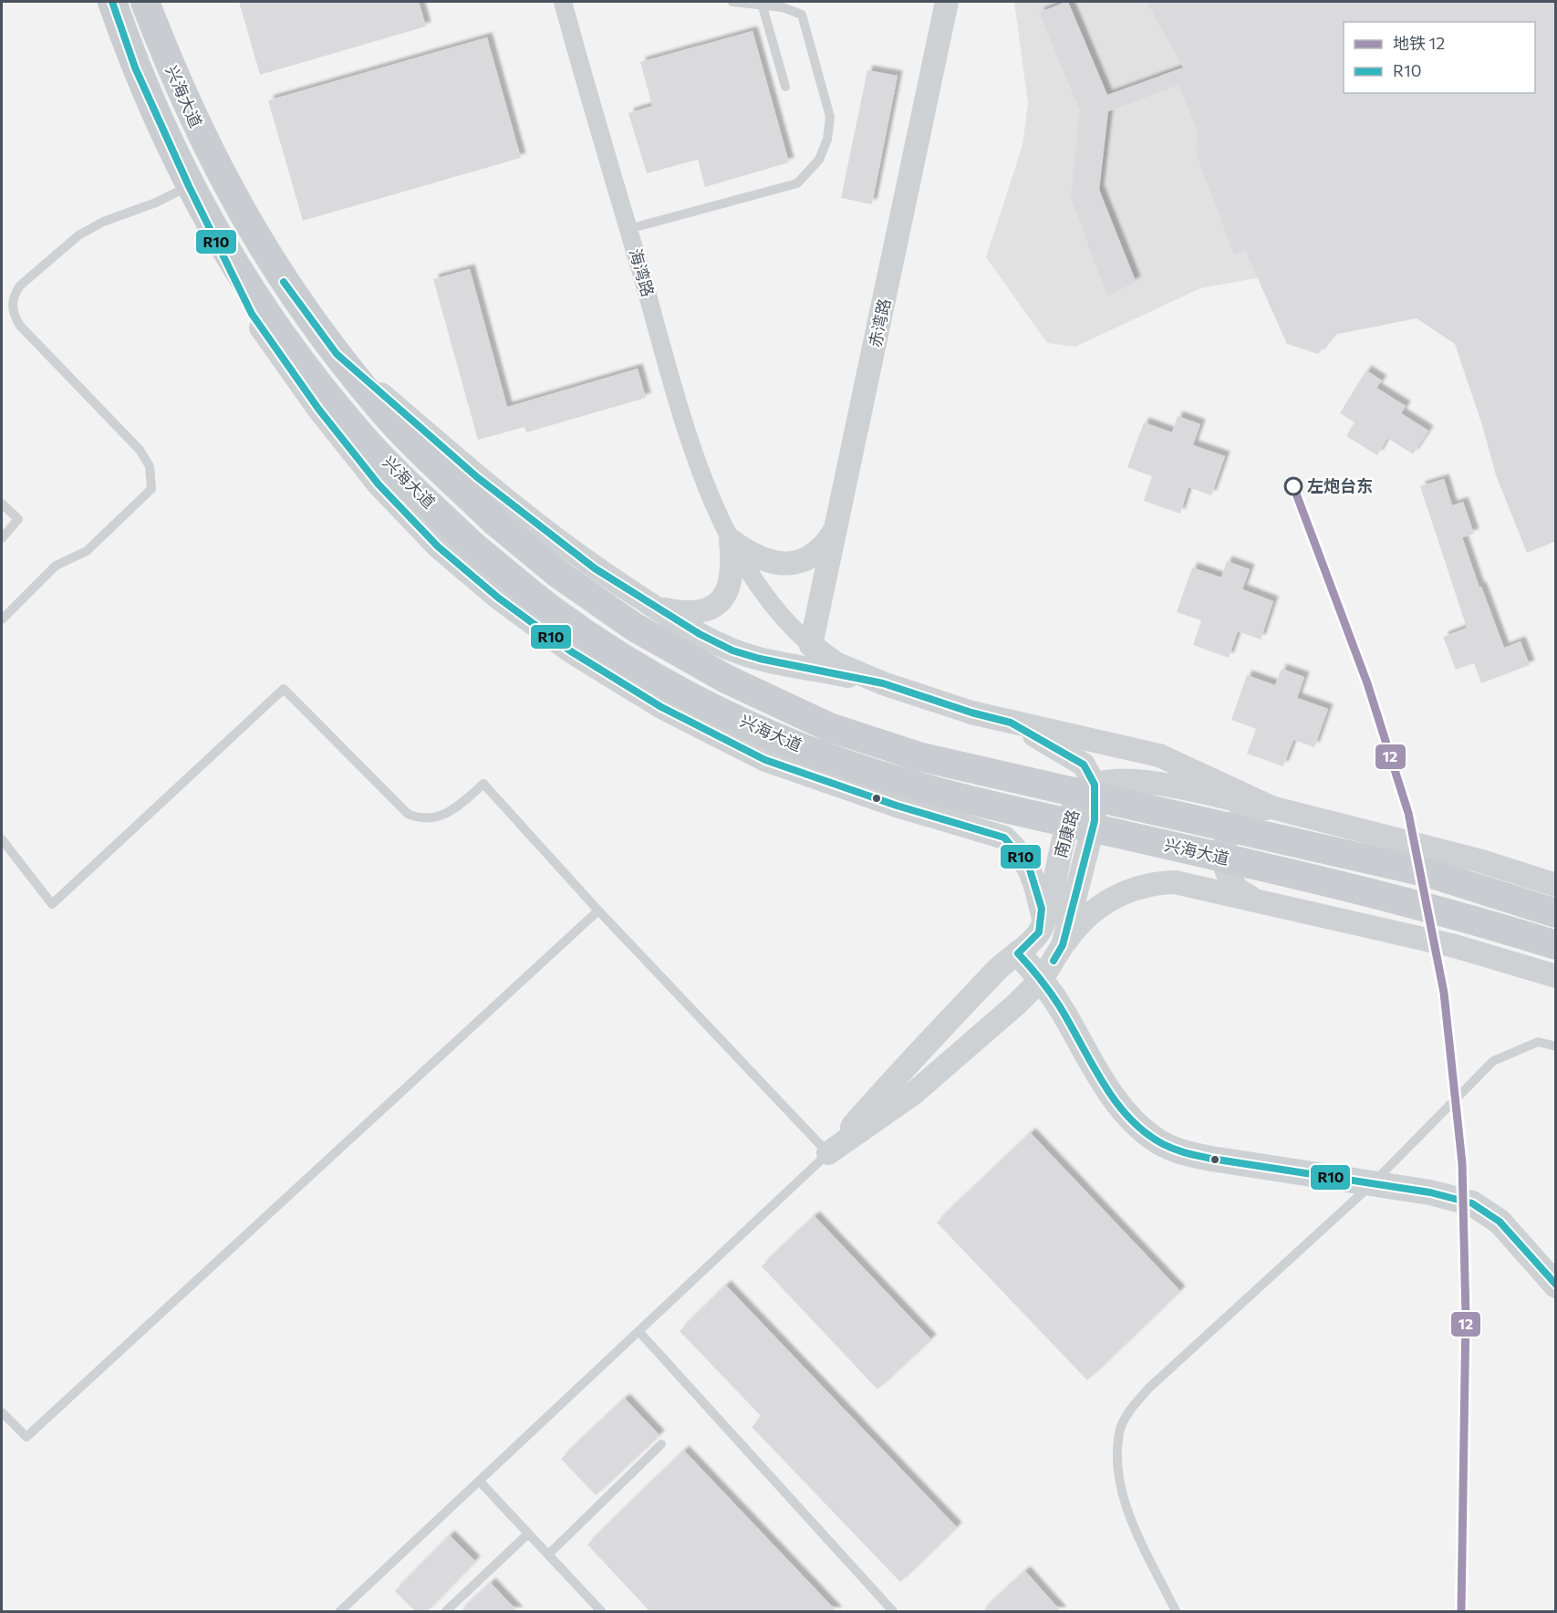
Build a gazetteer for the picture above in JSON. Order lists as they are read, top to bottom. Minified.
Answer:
{"streets":{"main road":["兴海大道"],"street":["海湾路","赤湾路","南康路"]},"crossings":[["兴海大道","海湾路"],["兴海大道","赤湾路"],["兴海大道","南康路"],["海湾路","赤湾路"]],"places":["左炮台东"],"lines":["transit line R10","metro line 12"],"legend":["地铁 12","R10"]}
